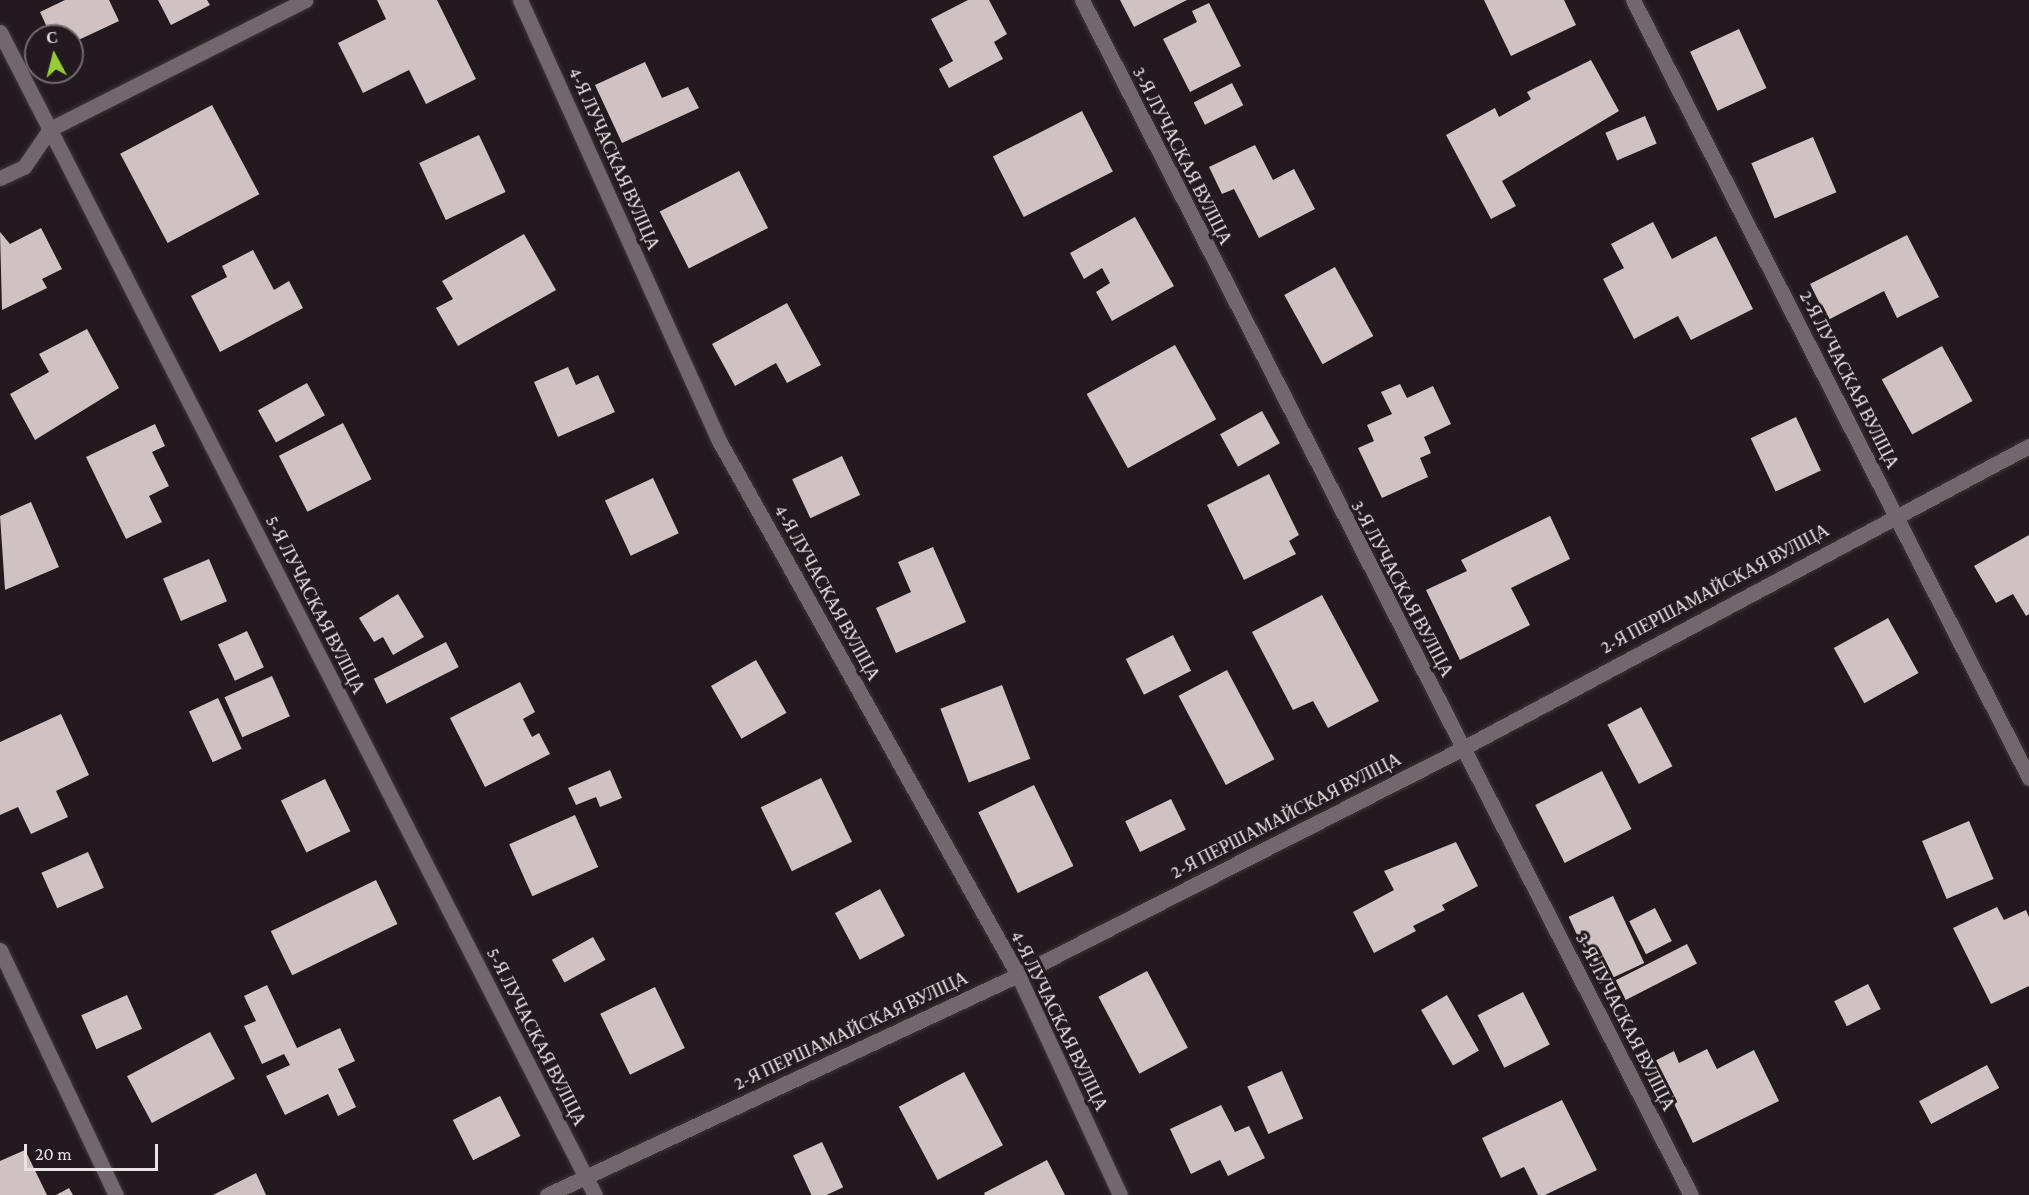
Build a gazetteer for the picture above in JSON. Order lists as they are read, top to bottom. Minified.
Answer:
{"streets":{"street":["3-Я ЛУЧАСКАЯ ВУЛІЦА","4-Я ЛУЧАСКАЯ ВУЛІЦА","2-Я ЛУЧАСКАЯ ВУЛІЦА","2-Я ПЕРШАМАЙСКАЯ ВУЛІЦА","5-Я ЛУЧАСКАЯ ВУЛІЦА"]},"crossings":[["3-Я ЛУЧАСКАЯ ВУЛІЦА","2-Я ПЕРШАМАЙСКАЯ ВУЛІЦА"],["4-Я ЛУЧАСКАЯ ВУЛІЦА","2-Я ПЕРШАМАЙСКАЯ ВУЛІЦА"],["2-Я ЛУЧАСКАЯ ВУЛІЦА","2-Я ПЕРШАМАЙСКАЯ ВУЛІЦА"],["2-Я ПЕРШАМАЙСКАЯ ВУЛІЦА","5-Я ЛУЧАСКАЯ ВУЛІЦА"]],"scale_bar":"20 m","north":"top"}
